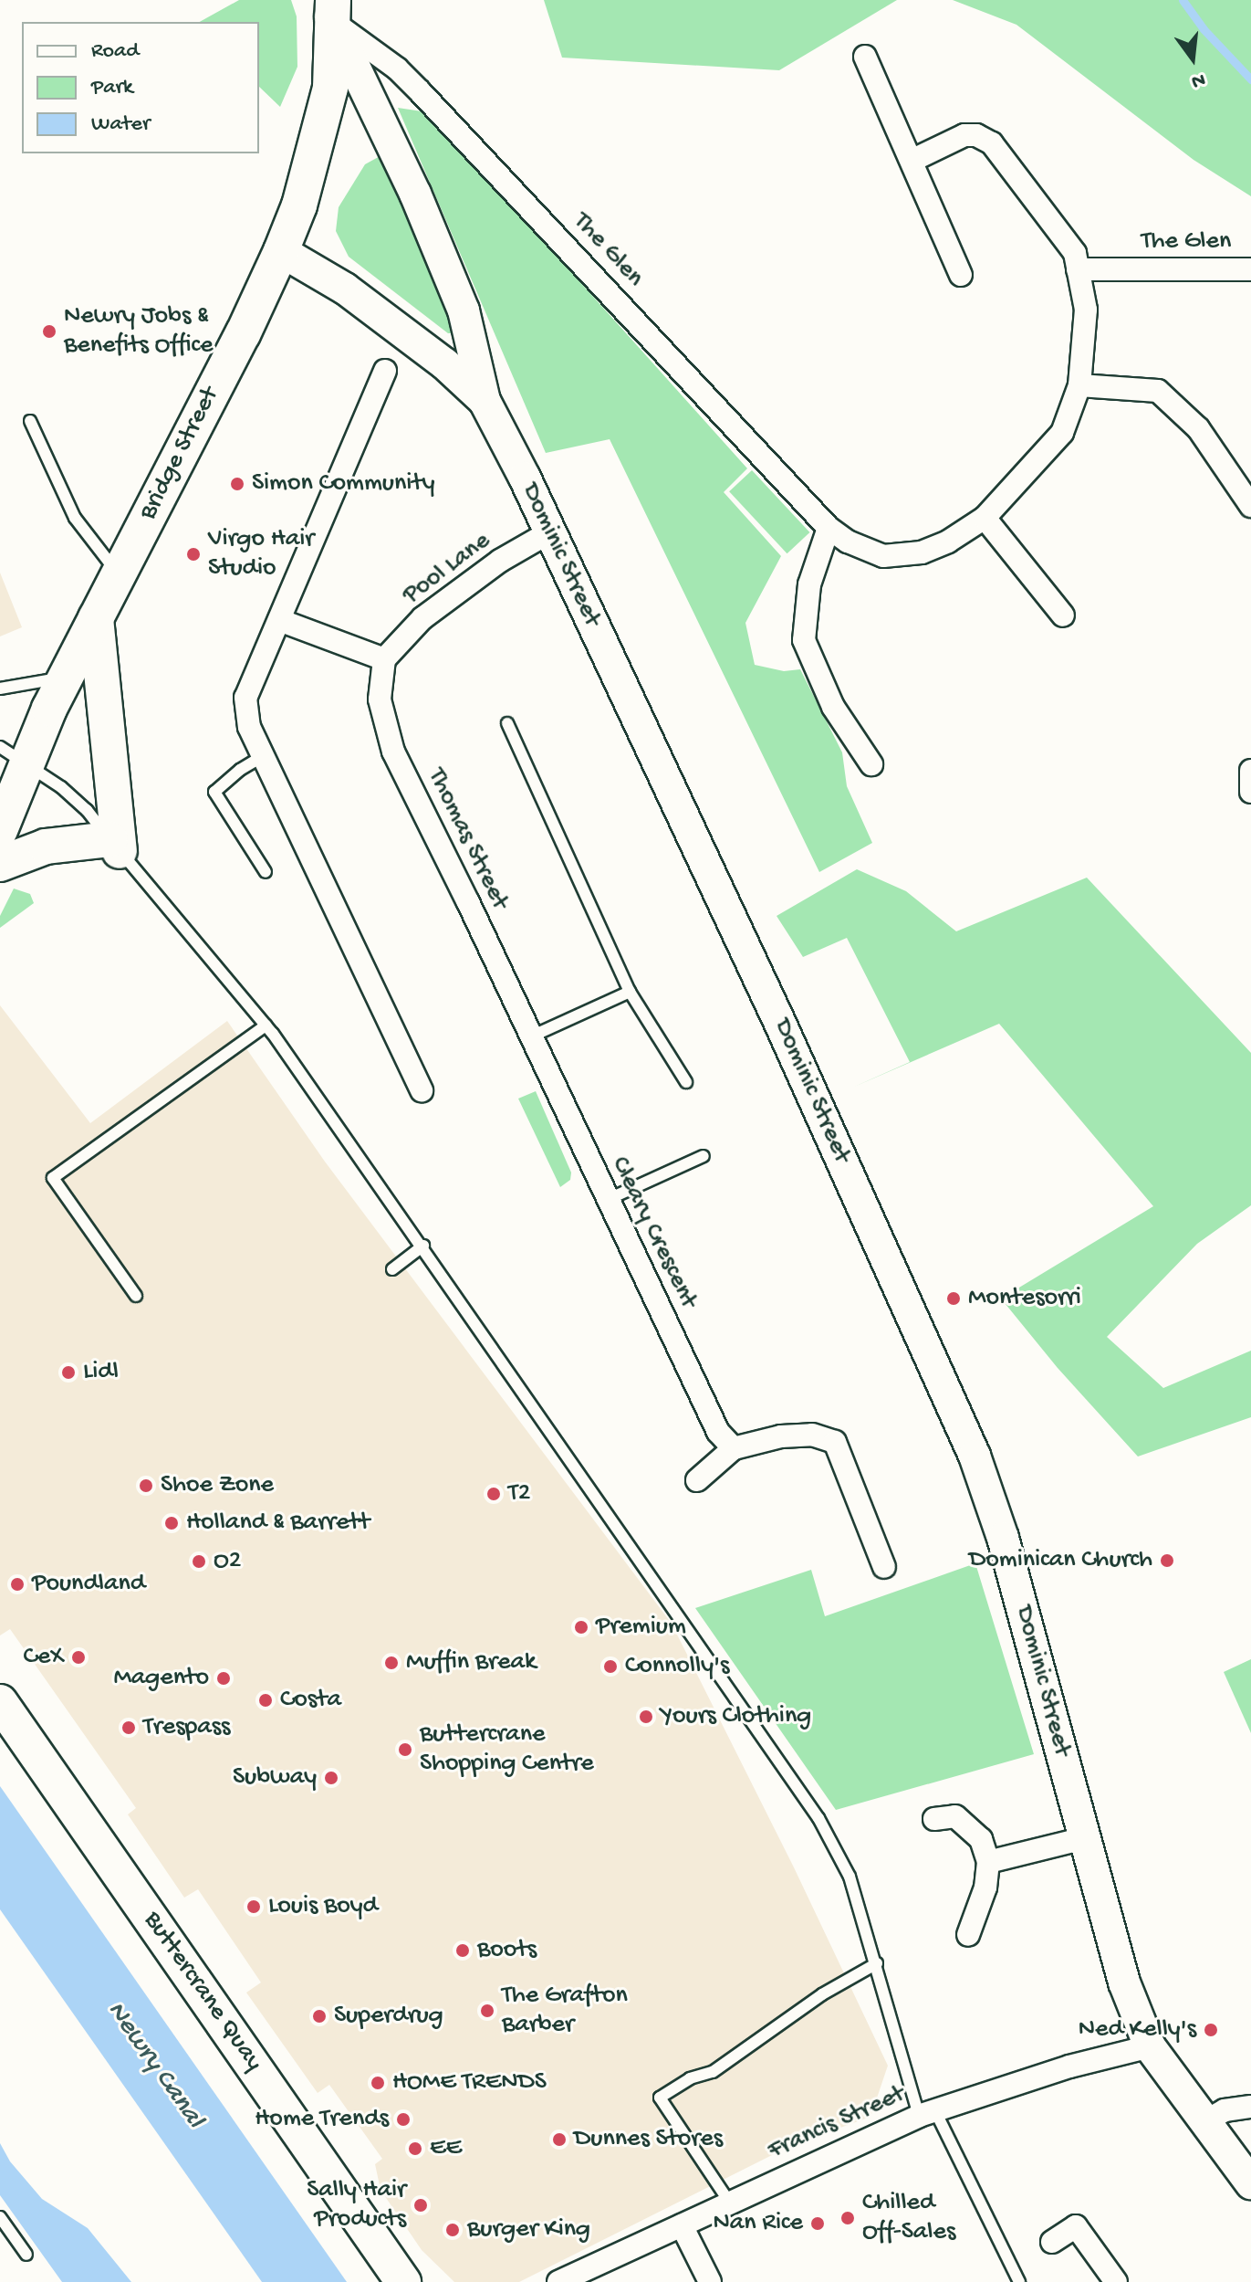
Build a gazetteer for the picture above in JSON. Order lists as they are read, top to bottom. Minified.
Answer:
{"streets":{"main road":["Bridge Street","Dominic Street","Buttercrane Quay"],"street":["The Glen","Pool Lane","Thomas Street","Cleary Crescent","Francis Street"]},"crossings":[["The Glen","Bridge Street"],["Bridge Street","Dominic Street"],["Dominic Street","Pool Lane"],["Dominic Street","Francis Street"],["Pool Lane","Thomas Street"],["Thomas Street","Cleary Crescent"]],"water":["Newry Canal"],"places":["Newry Jobs & Benefits Office","Simon Community","Virgo Hair Studio","Montesorri","Lidl","Shoe Zone","T2","Holland & Barrett","Dominican Church","O2","Poundland","Premium","CeX","Muffin Break","Connolly's","Magento","Costa","Yours Clothing","Trespass","Buttercrane Shopping Centre","Subway","Louis Boyd","Boots","The Grafton Barber","Superdrug","Ned Kelly's","HOME TRENDS","Home Trends","Dunnes Stores","EE","Sally Hair Products","Chilled Off-Sales","Nan Rice","Burger King"],"legend":["Road","Park","Water"],"north":"bottom"}
